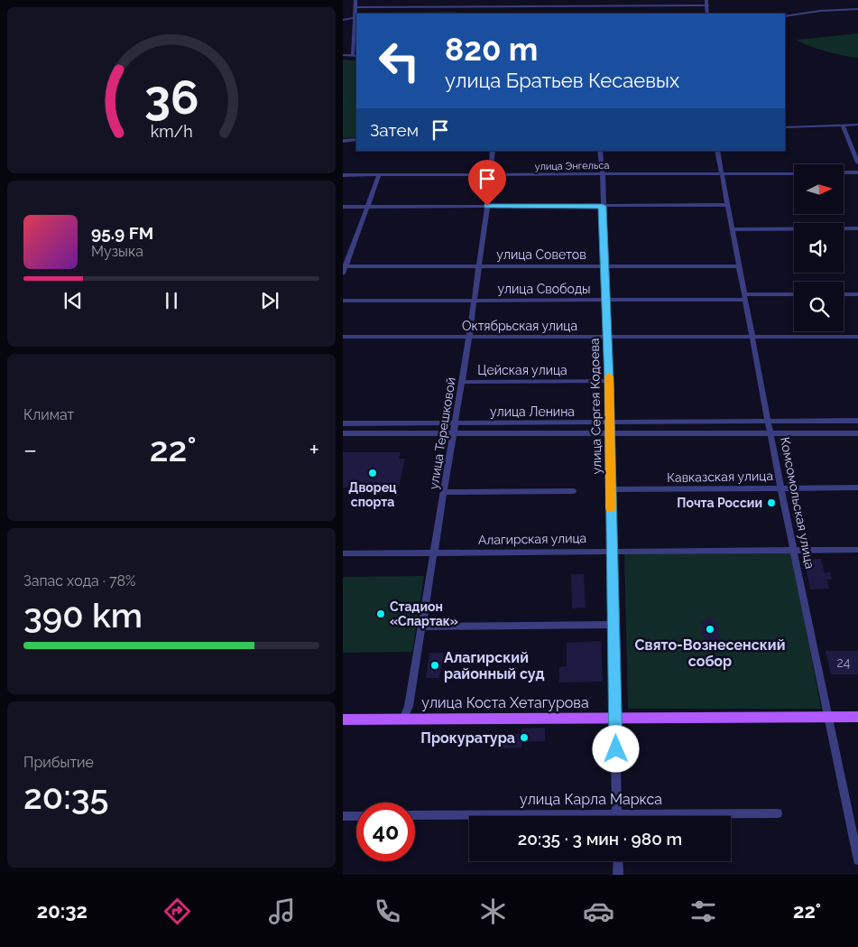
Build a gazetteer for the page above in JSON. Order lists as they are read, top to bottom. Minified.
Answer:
{"streets":{"main road":["улица Коста Хетагурова"],"street":["улица Энгельса","улица Советов","улица Свободы","Октябрьская улица","Цейская улица","улица Сергея Кодоева","улица Ленина","улица Терешковой","Кавказская улица","Комсомольская улица","Алагирская улица","улица Карла Маркса"]},"crossings":[["улица Энгельса","улица Сергея Кодоева"],["улица Энгельса","улица Терешковой"],["улица Энгельса","Комсомольская улица"],["улица Советов","улица Сергея Кодоева"],["улица Советов","улица Терешковой"],["улица Советов","Комсомольская улица"],["улица Свободы","улица Сергея Кодоева"],["улица Свободы","улица Терешковой"],["улица Свободы","Комсомольская улица"],["Октябрьская улица","улица Сергея Кодоева"],["Октябрьская улица","улица Терешковой"],["Октябрьская улица","Комсомольская улица"],["Цейская улица","улица Сергея Кодоева"],["Цейская улица","улица Терешковой"],["улица Сергея Кодоева","улица Ленина"],["улица Сергея Кодоева","Кавказская улица"],["улица Сергея Кодоева","Алагирская улица"],["улица Сергея Кодоева","улица Коста Хетагурова"],["улица Ленина","улица Терешковой"],["улица Ленина","Комсомольская улица"],["улица Терешковой","Алагирская улица"],["улица Терешковой","улица Коста Хетагурова"],["Кавказская улица","Комсомольская улица"],["Комсомольская улица","Алагирская улица"],["Комсомольская улица","улица Коста Хетагурова"]],"places":["Дворец спорта","Почта России","Стадион «Спартак»","Свято-Вознесенский собор","Алагирский районный суд","Прокуратура"],"house_numbers":["24"],"north":"right","page":{"turn":["820 m","улица Братьев Кесаевых"],"then":"Затем","song":["95.9 FM","Музыка"],"tile":["Климат",["Запас хода · 78%","390 km"],["Прибытие","20:35"]],"heat":["−","22°","+"],"limit":"40","trip":"20:35 · 3 мин · 980 m","tabs":["20:32","22°"],"gauge":["36","km/h"]}}
